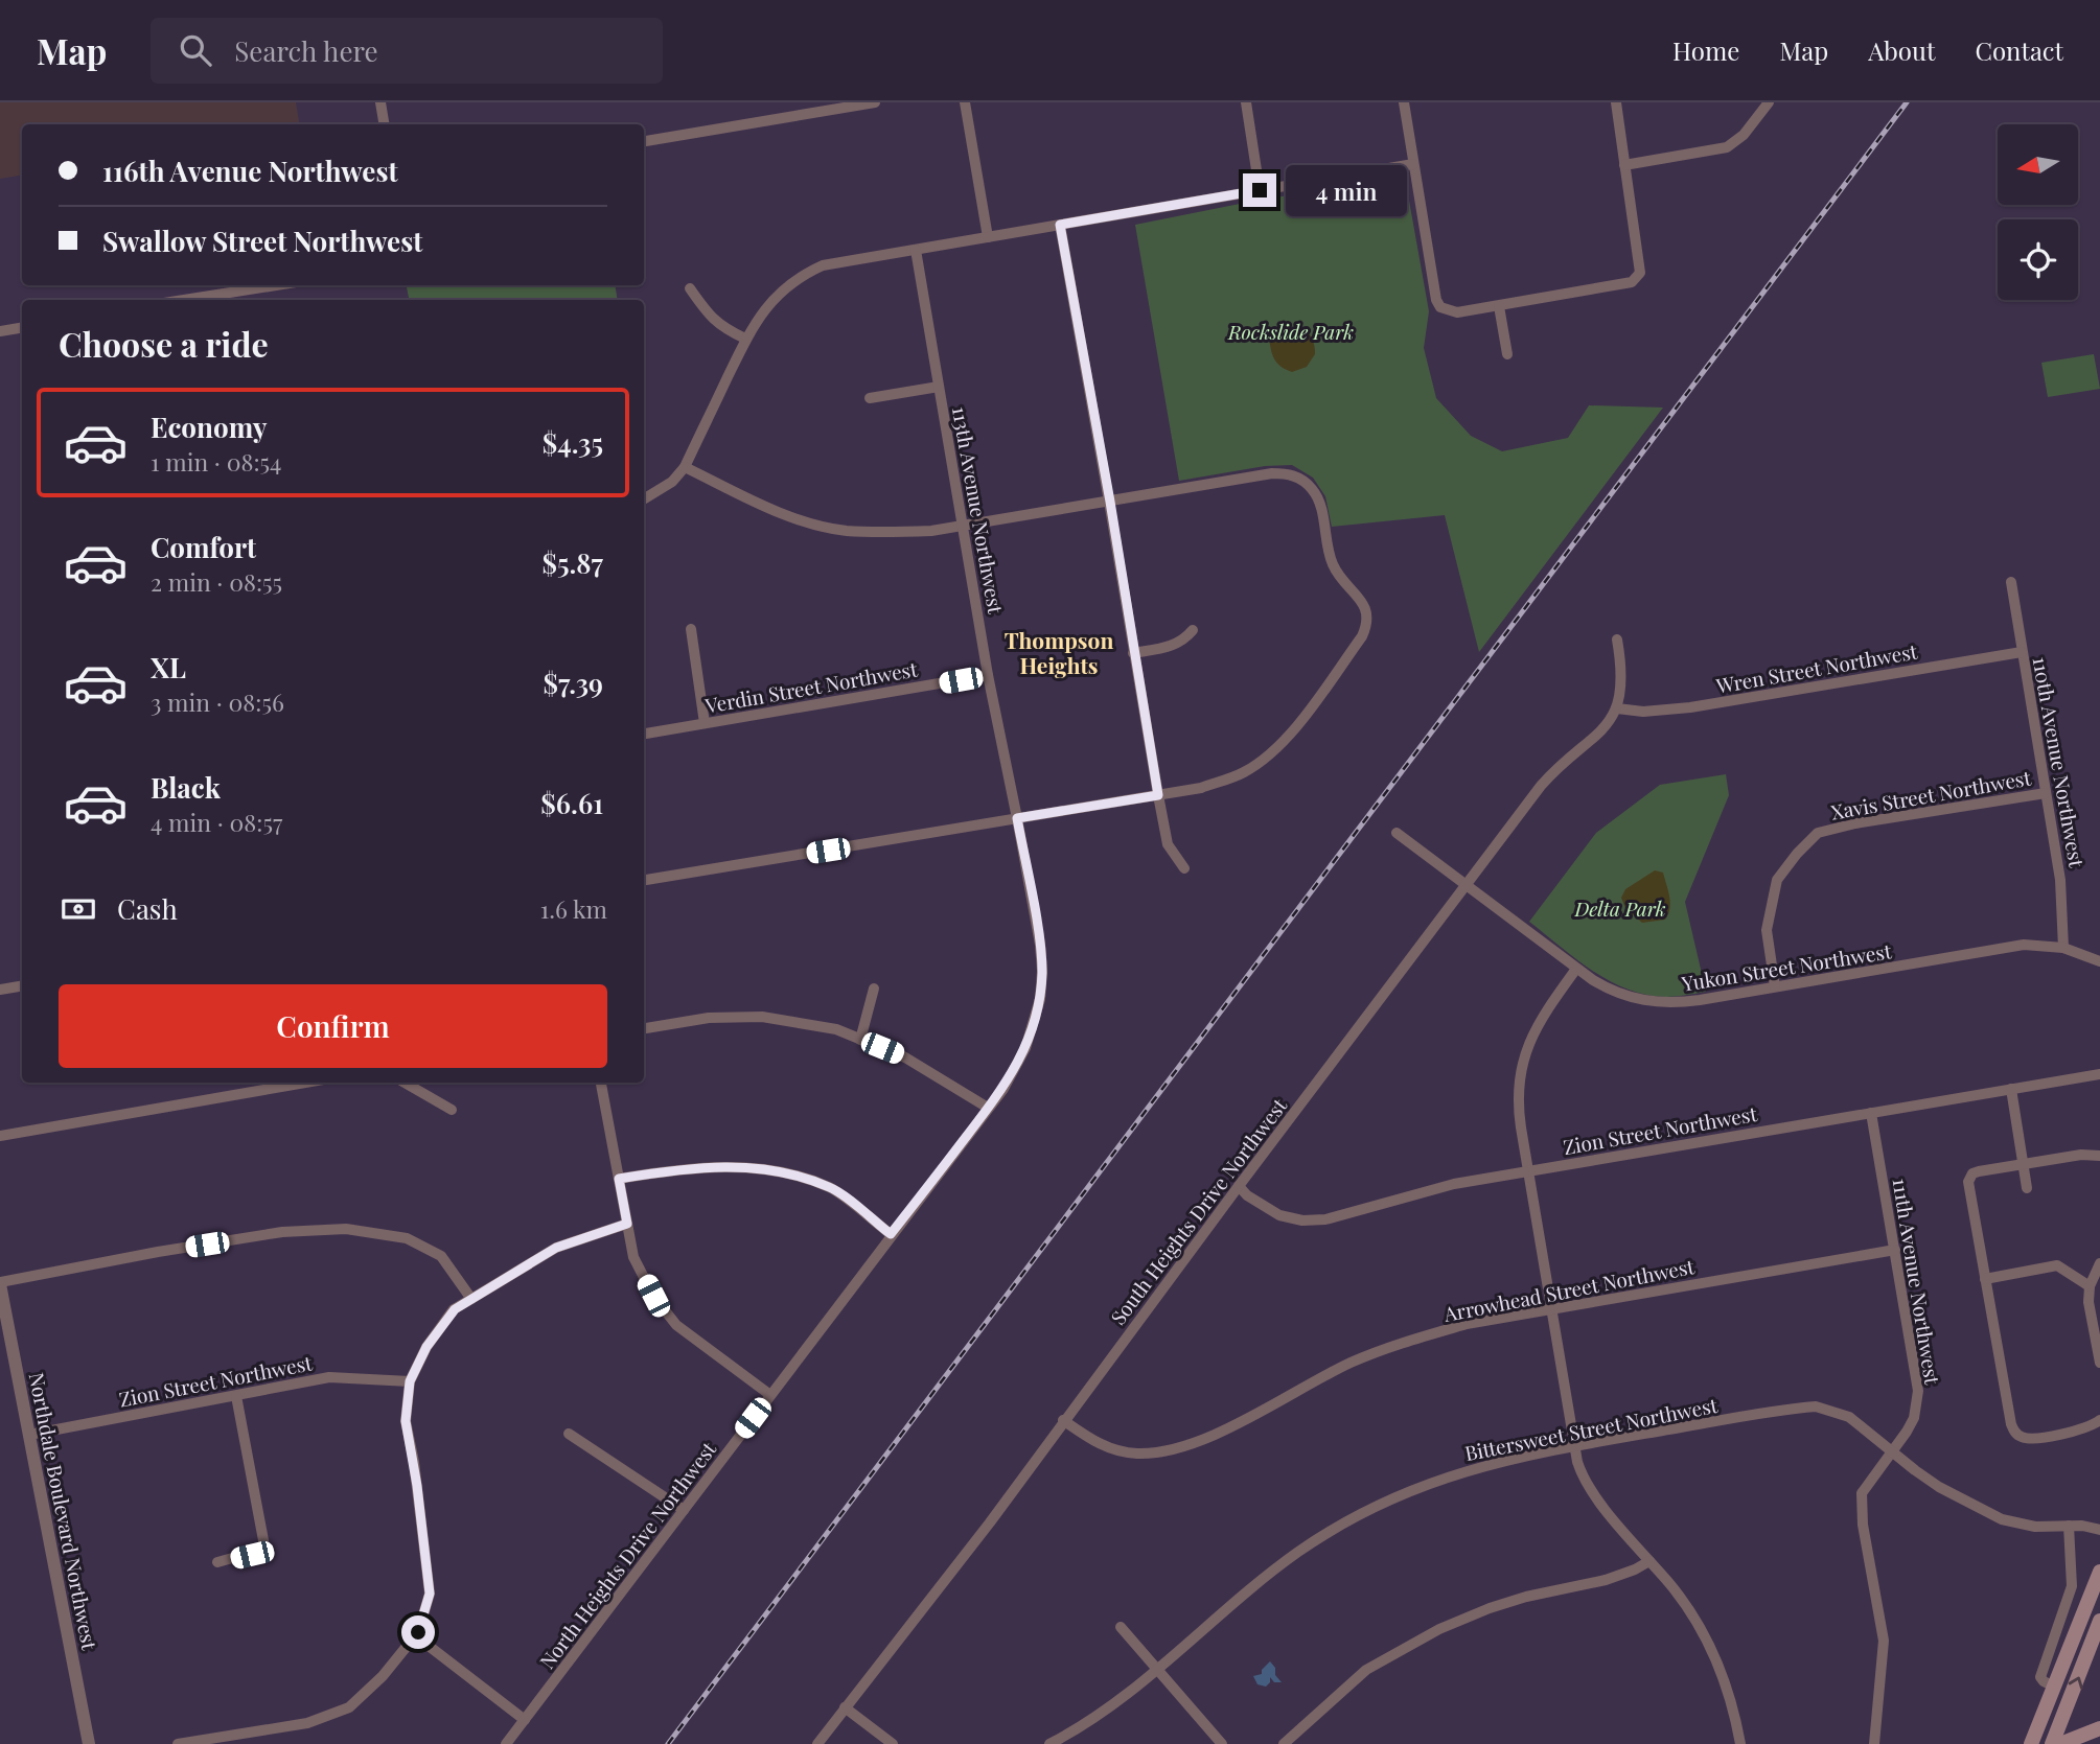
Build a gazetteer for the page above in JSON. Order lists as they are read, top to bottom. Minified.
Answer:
{"streets":{"street":["113th Avenue Northwest","Wren Street Northwest","Verdin Street Northwest","110th Avenue Northwest","Xavis Street Northwest","Yukon Street Northwest","Zion Street Northwest","South Heights Drive Northwest","111th Avenue Northwest","Arrowhead Street Northwest","Bittersweet Street Northwest","Northdale Boulevard Northwest","North Heights Drive Northwest"]},"crossings":[["113th Avenue Northwest","Verdin Street Northwest"],["113th Avenue Northwest","North Heights Drive Northwest"],["Wren Street Northwest","110th Avenue Northwest"],["Wren Street Northwest","South Heights Drive Northwest"],["110th Avenue Northwest","Xavis Street Northwest"],["110th Avenue Northwest","Yukon Street Northwest"],["Xavis Street Northwest","Yukon Street Northwest"],["Yukon Street Northwest","South Heights Drive Northwest"],["Zion Street Northwest","South Heights Drive Northwest"],["Zion Street Northwest","111th Avenue Northwest"],["Zion Street Northwest","Northdale Boulevard Northwest"],["South Heights Drive Northwest","Arrowhead Street Northwest"],["111th Avenue Northwest","Arrowhead Street Northwest"],["111th Avenue Northwest","Bittersweet Street Northwest"]],"districts":["Thompson Heights"],"parks":["Rockslide Park","Delta Park"],"north":"left","page":{"header":"Map","search":"Search here","nav":["Home","Map","About","Contact"],"banner":["116th Avenue Northwest","Swallow Street Northwest"],"bubble":"4 min","heading":"Choose a ride","list":[{"name":"Economy","note":"1 min · 08:54","value":"$4.35"},{"name":"Comfort","note":"2 min · 08:55","value":"$5.87"},{"name":"XL","note":"3 min · 08:56","value":"$7.39"},{"name":"Black","note":"4 min · 08:57","value":"$6.61"}],"pay":["Cash","1.6 km"],"buttons":"Confirm"}}
